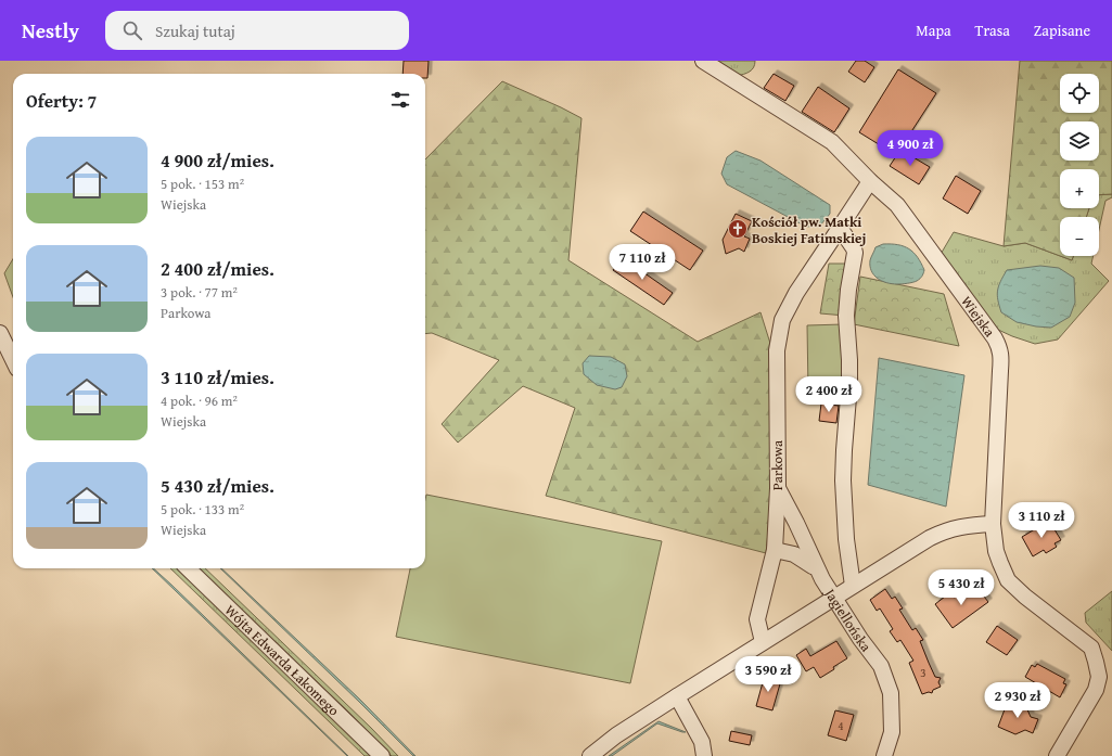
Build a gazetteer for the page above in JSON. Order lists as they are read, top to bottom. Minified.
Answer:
{"streets":{"street":["Wiejska","Parkowa","Jagiellońska","Wójta Edwarda Łakomego"]},"crossings":[["Wiejska","Parkowa"],["Parkowa","Jagiellońska"]],"places":{"church":["Kościół pw. Matki Boskiej Fatimskiej"]},"house_numbers":["3","4"],"page":{"header":"Nestly","search":"Szukaj tutaj","nav":["Mapa","Trasa","Zapisane"],"map_buttons":["+","−"],"heading":"Oferty: 7","list":[{"name":"4 900 zł/mies.","note":"5 pok. · 153 m² · Wiejska"},{"name":"2 400 zł/mies.","note":"3 pok. · 77 m² · Parkowa"},{"name":"3 110 zł/mies.","note":"4 pok. · 96 m² · Wiejska"},{"name":"5 430 zł/mies.","note":"5 pok. · 133 m² · Wiejska"}],"price":["4 900 zł","7 110 zł","2 400 zł","3 110 zł","5 430 zł","3 590 zł","2 930 zł"]}}
